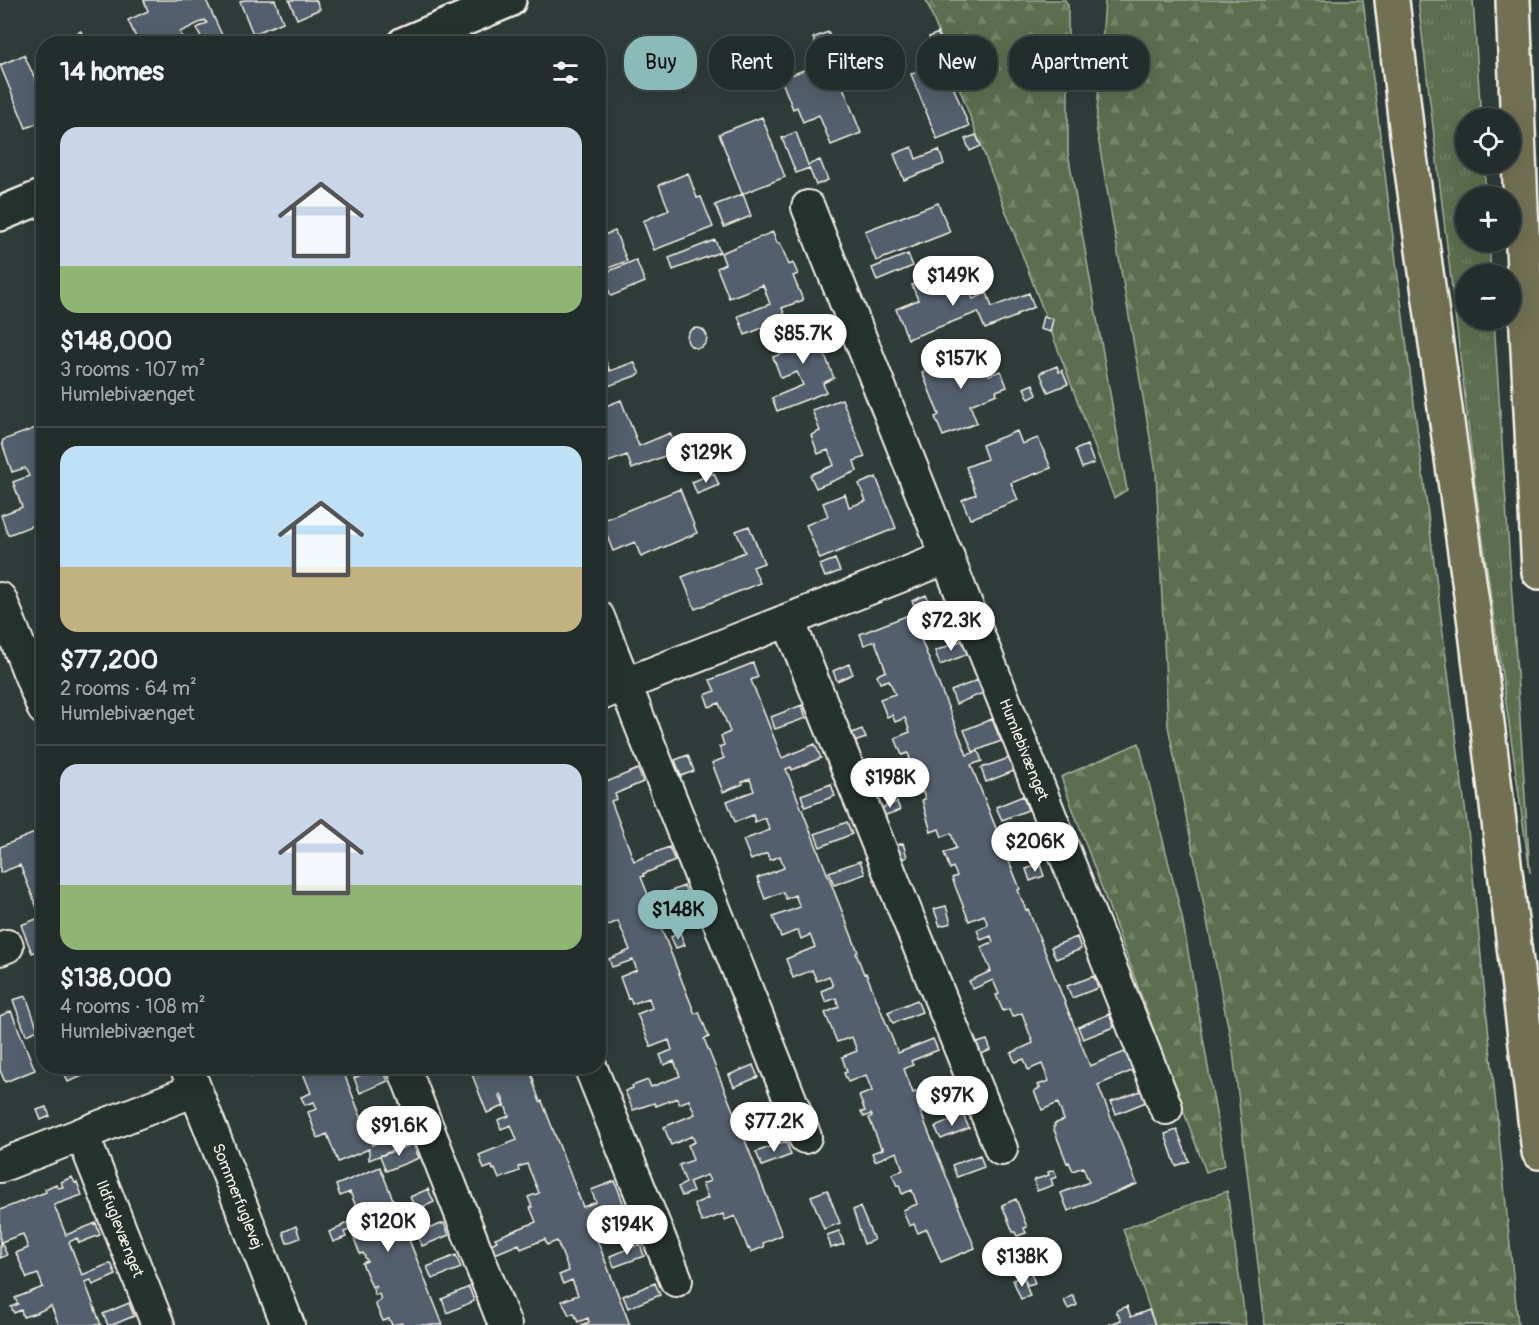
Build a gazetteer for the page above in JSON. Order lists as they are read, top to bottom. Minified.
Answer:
{"streets":{"street":["Humlebivænget","Sommerfuglevej","Ildfuglevænget"]},"page":{"chip":["Buy","Rent","Filters","New","Apartment"],"heading":"14 homes","map_buttons":["+","−"],"list":[{"name":"$148,000","note":"3 rooms · 107 m² · Humlebivænget"},{"name":"$77,200","note":"2 rooms · 64 m² · Humlebivænget"},{"name":"$138,000","note":"4 rooms · 108 m² · Humlebivænget"}],"price":["$149K","$85.7K","$157K","$129K","$72.3K","$198K","$206K","$148K","$97K","$77.2K","$91.6K","$120K","$194K","$138K"]}}
